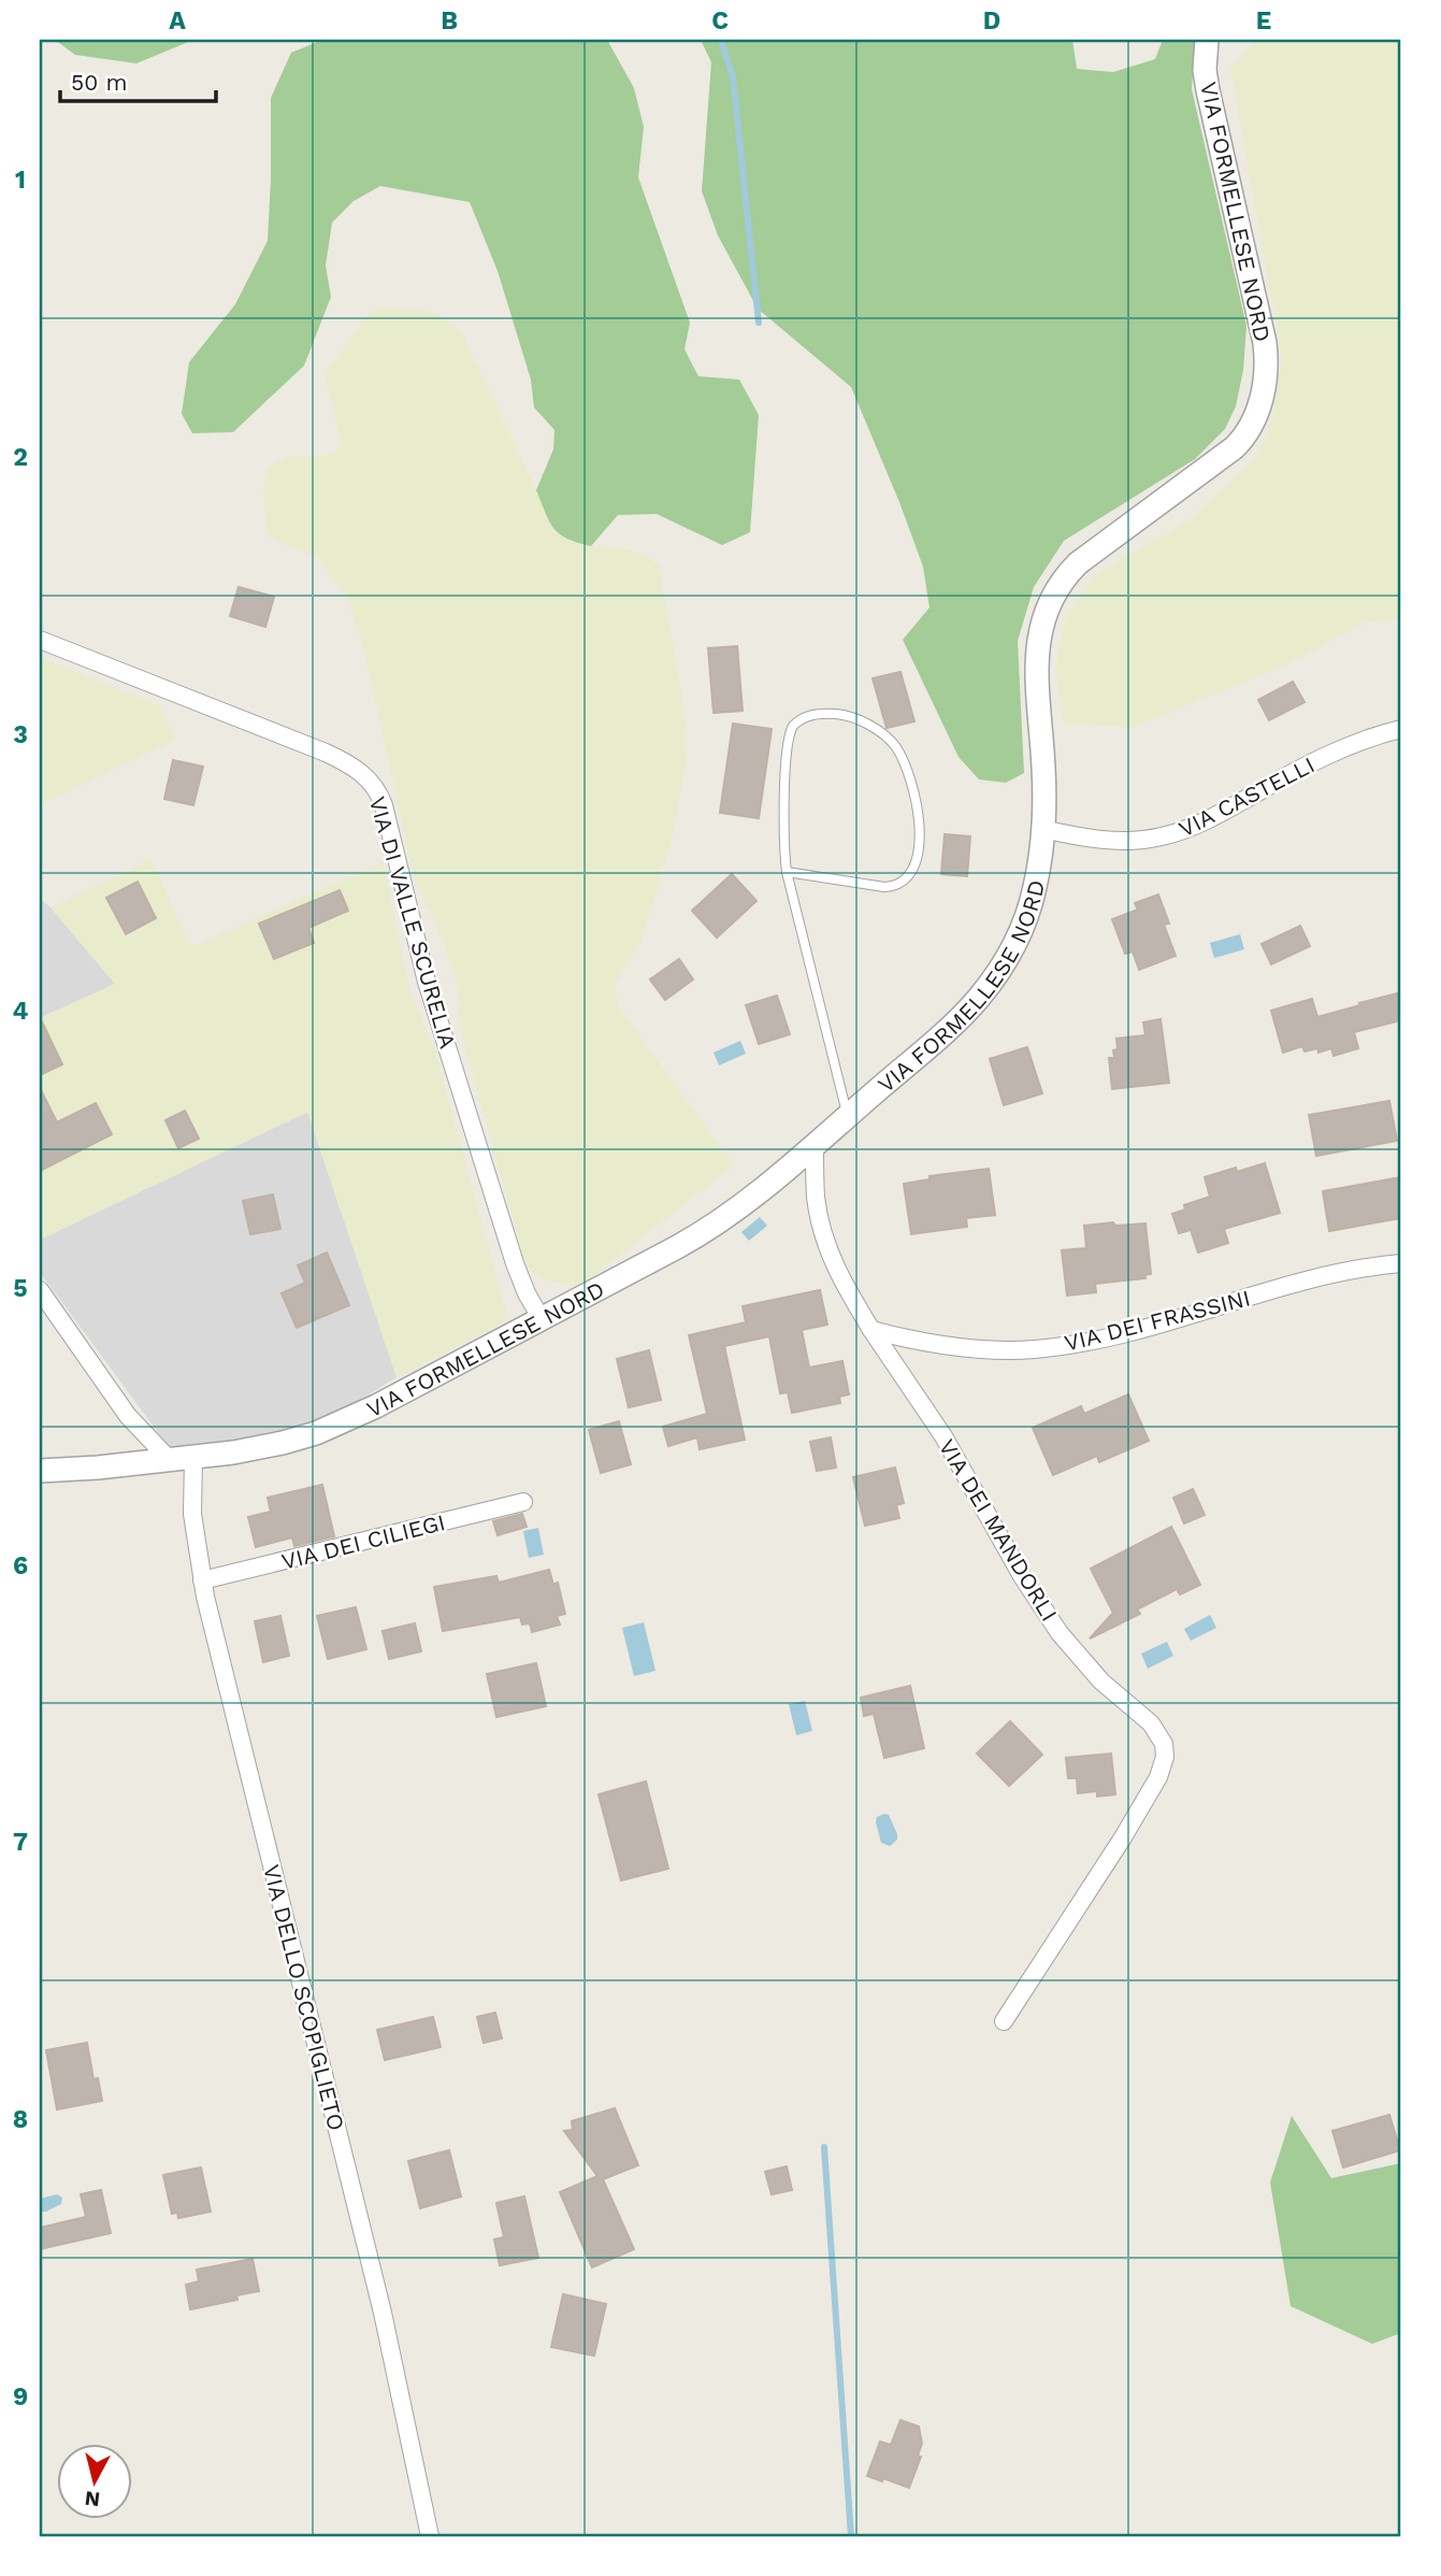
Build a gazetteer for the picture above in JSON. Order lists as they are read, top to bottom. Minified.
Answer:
{"streets":{"street":["VIA FORMELLESE NORD","VIA CASTELLI","VIA DI VALLE SCURELIA","VIA DEI FRASSINI","VIA DEI MANDORLI","VIA DEI CILIEGI","VIA DELLO SCOPIGLIETO"]},"crossings":[["VIA FORMELLESE NORD","VIA CASTELLI"],["VIA FORMELLESE NORD","VIA DI VALLE SCURELIA"],["VIA FORMELLESE NORD","VIA DEI MANDORLI"],["VIA FORMELLESE NORD","VIA DELLO SCOPIGLIETO"],["VIA DEI FRASSINI","VIA DEI MANDORLI"],["VIA DEI CILIEGI","VIA DELLO SCOPIGLIETO"]],"scale_bar":"50 m","north":"bottom","grid":{"columns":["A","B","C","D","E"],"rows":["1","2","3","4","5","6","7","8","9"]}}
